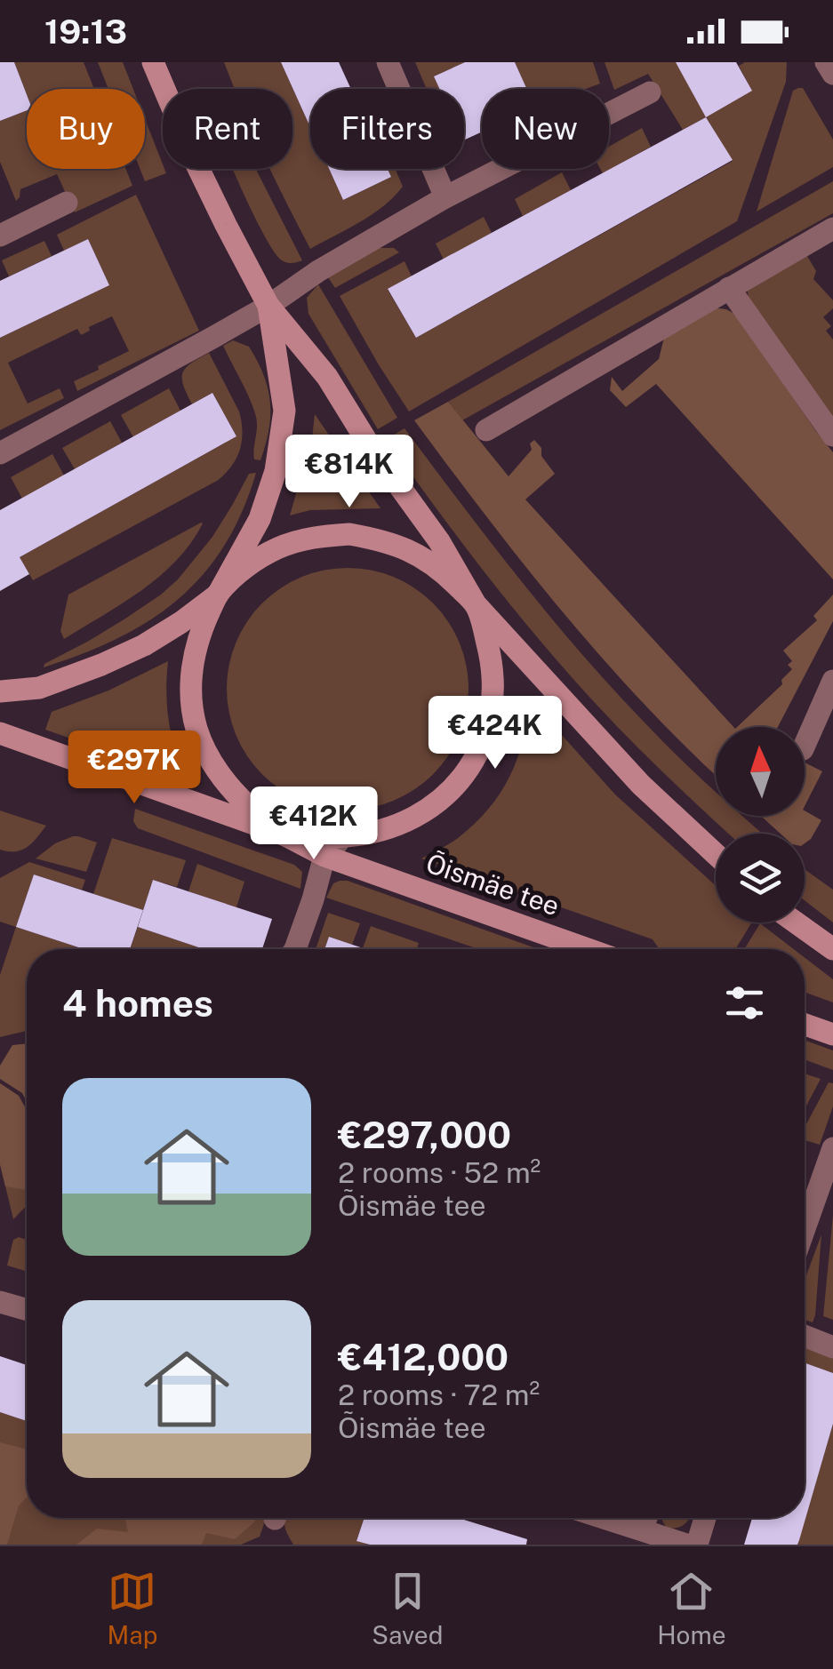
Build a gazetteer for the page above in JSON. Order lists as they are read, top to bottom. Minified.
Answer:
{"streets":{"main road":["Õismäe tee"]},"north":"top","page":{"status":"19:13","chip":["Buy","Rent","Filters","New"],"price":["€814K","€424K","€297K","€412K"],"heading":"4 homes","list":[{"name":"€297,000","note":"2 rooms · 52 m² · Õismäe tee"},{"name":"€412,000","note":"2 rooms · 72 m² · Õismäe tee"}],"tabs":["Map","Saved","Home"]}}
